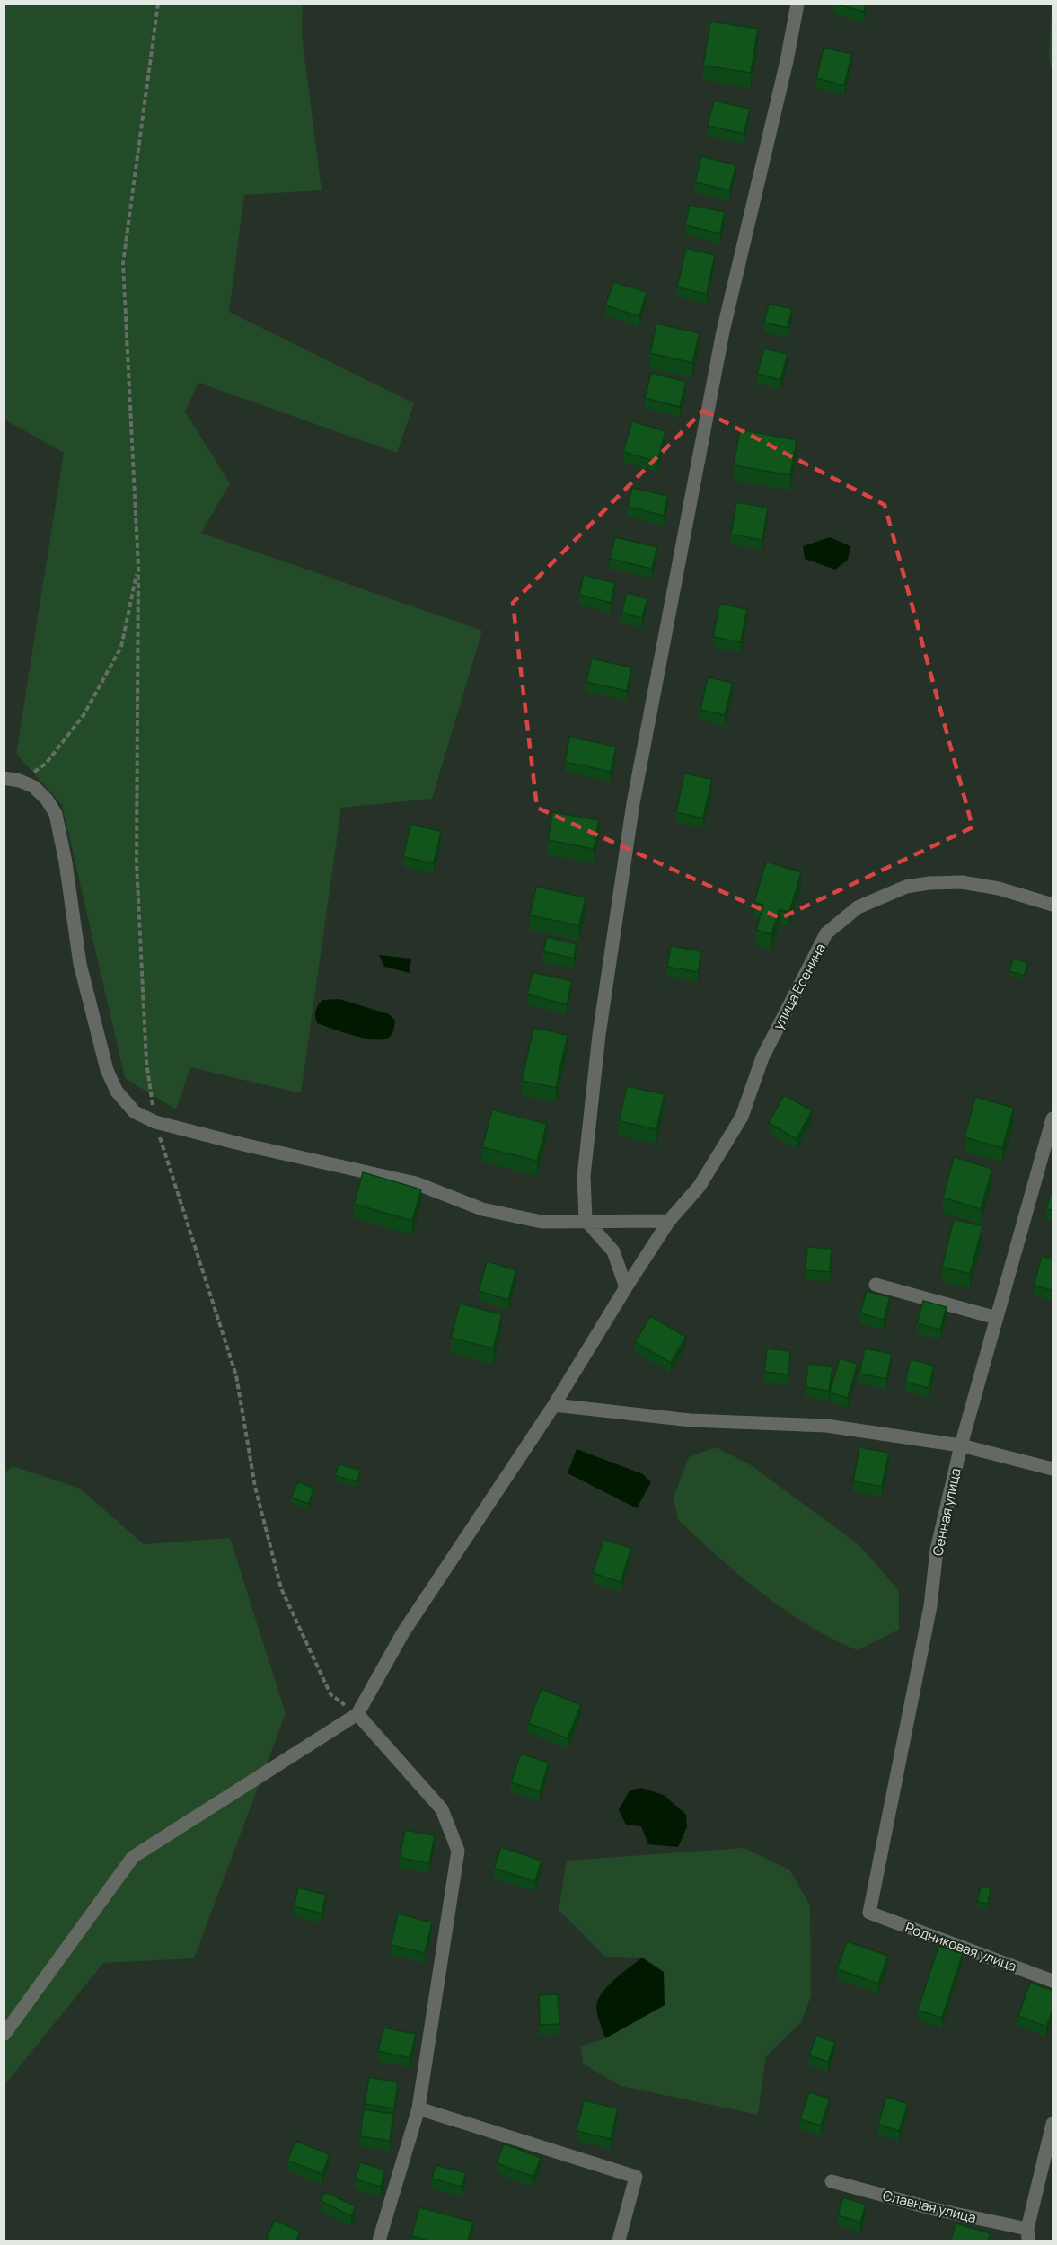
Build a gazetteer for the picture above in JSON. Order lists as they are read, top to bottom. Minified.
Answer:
{"streets":{"street":["улица Есенина","Сенная улица","Родниковая улица","Славная улица"]},"crossings":[["Сенная улица","Родниковая улица"]]}
